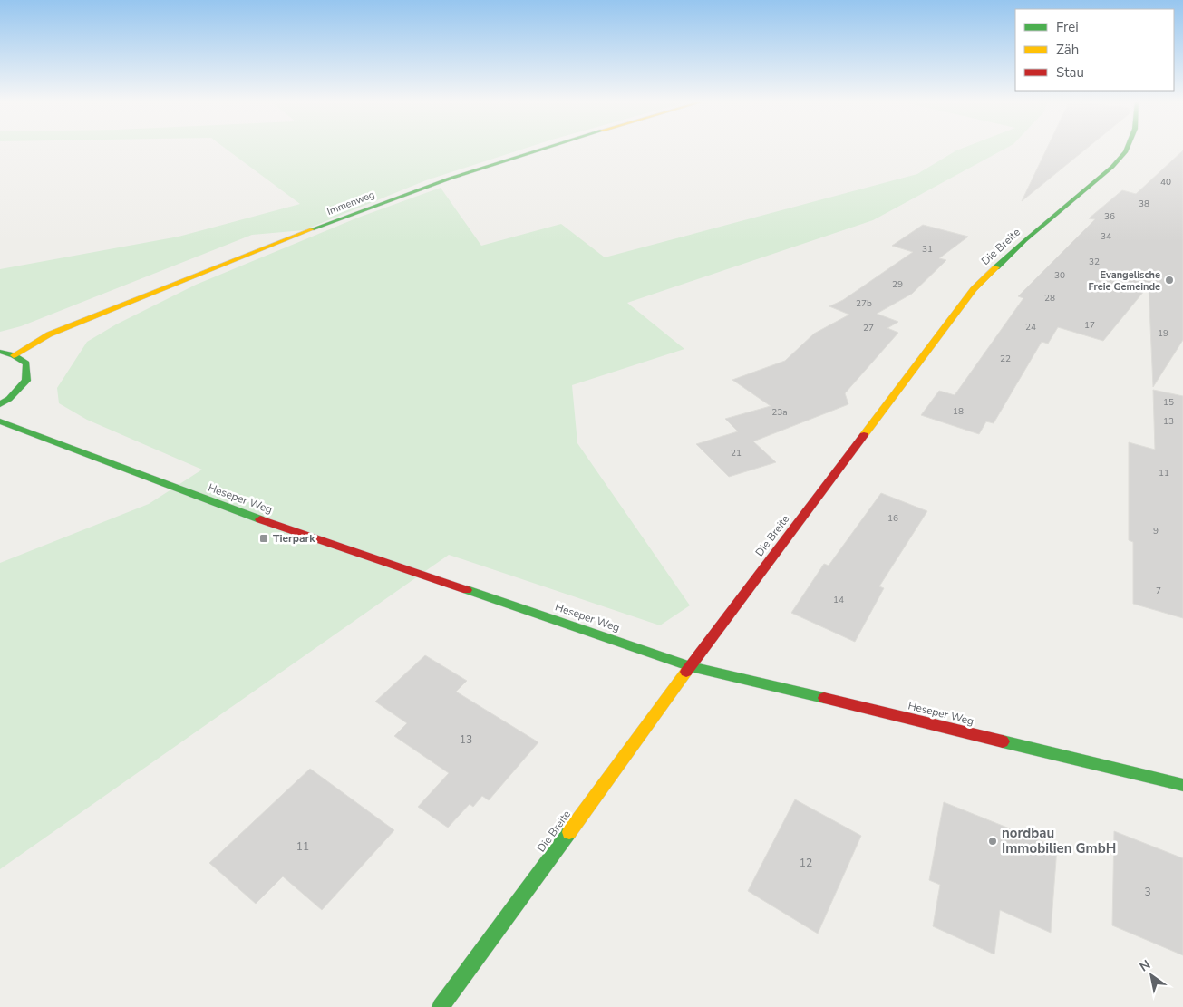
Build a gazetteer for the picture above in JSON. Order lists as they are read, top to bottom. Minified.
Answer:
{"streets":{"street":["Immenweg","Die Breite","Heseper Weg"]},"crossings":[["Die Breite","Heseper Weg"]],"places":{"other":["Evangelische Freie Gemeinde","nordbau Immobilien GmbH"],"transit":["Tierpark"]},"house_numbers":["40","38","36","34","31","32","30","29","28","27b","17","24","27","19","22","15","18","23a","13","21","11","16","9","7","14","13","11","12","3"],"legend":["Frei","Zäh","Stau"],"north":"top left"}
